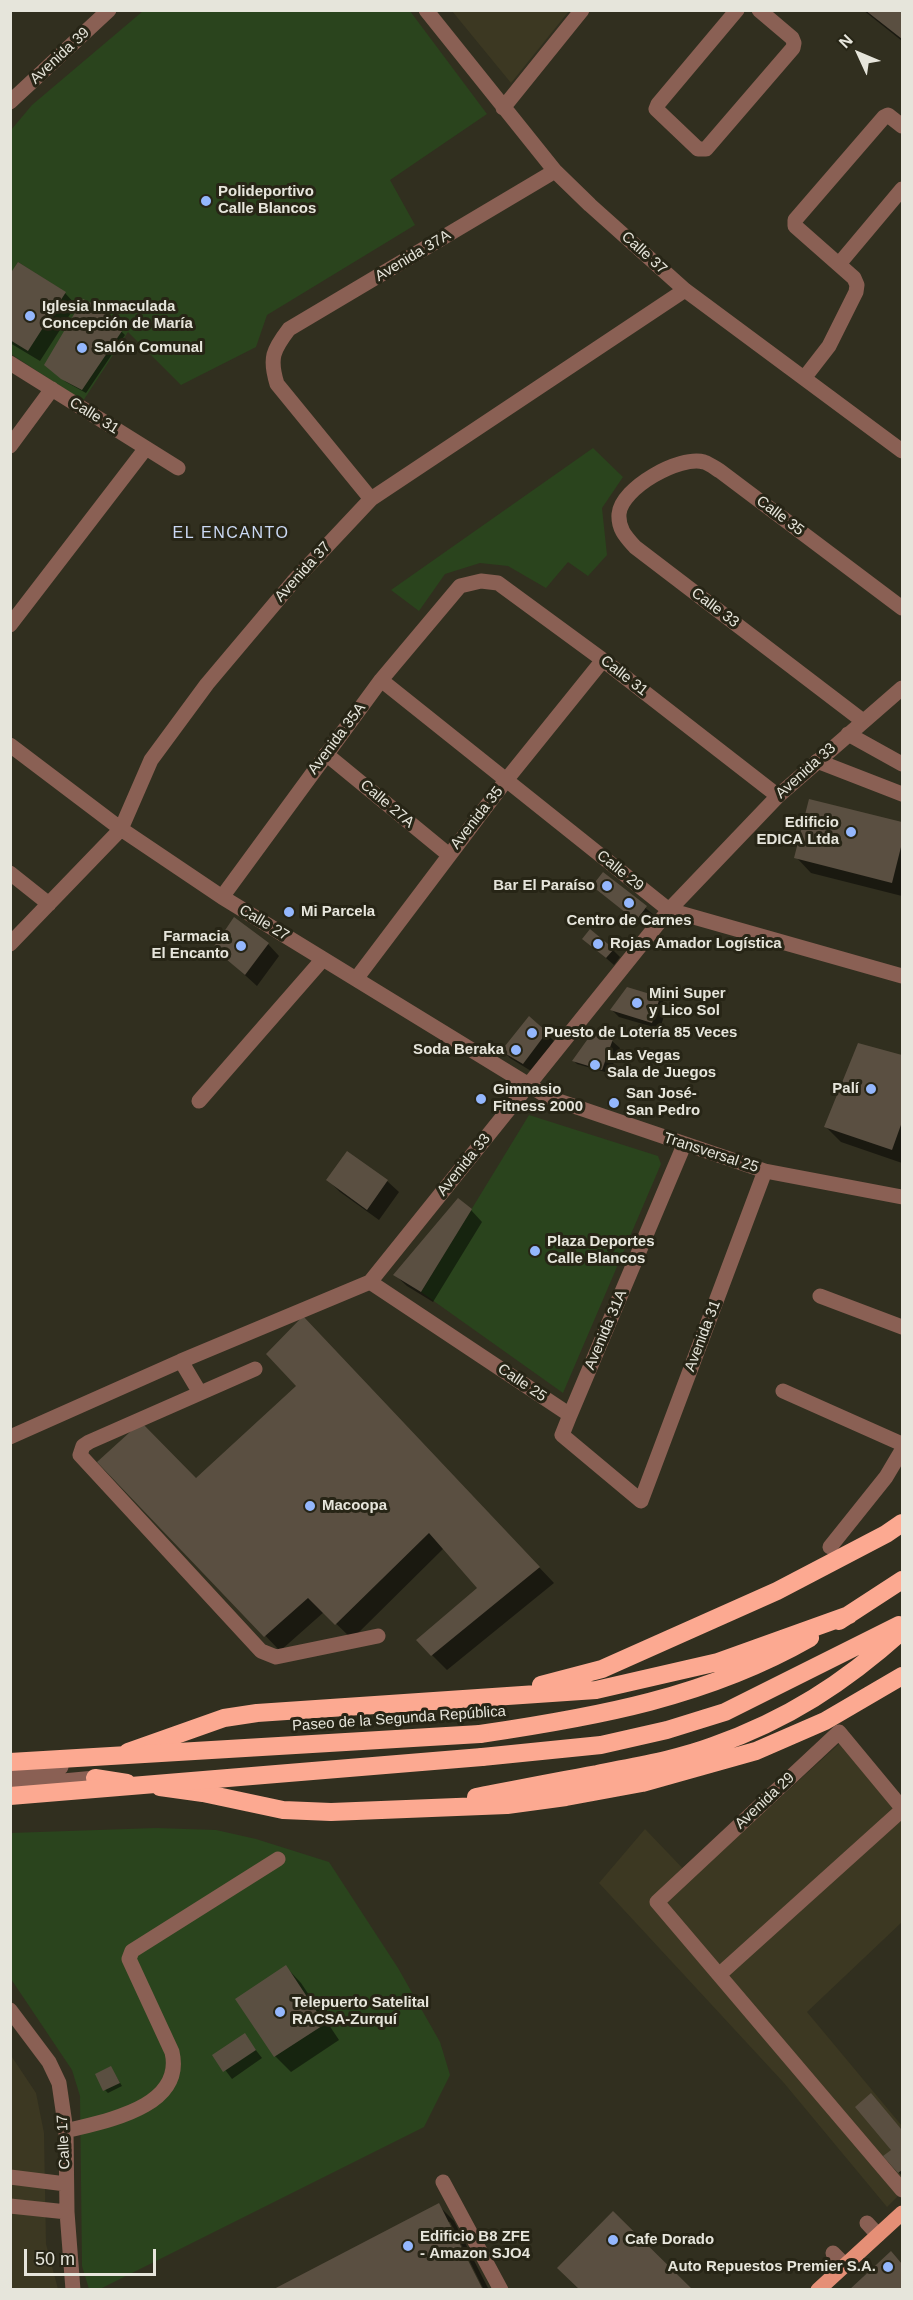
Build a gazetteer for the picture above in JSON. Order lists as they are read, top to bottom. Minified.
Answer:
{"streets":{"highway":["Paseo de la Segunda República"],"street":["Avenida 39","Calle 37","Avenida 37A","Calle 31","Calle 35","Avenida 37","Calle 33","Avenida 35A","Avenida 33","Calle 27A","Avenida 35","Calle 29","Calle 27","Transversal 25","Avenida 31A","Avenida 31","Calle 25","Avenida 29","Calle 17"]},"crossings":[["Calle 37","Avenida 37A"],["Calle 37","Avenida 37"],["Avenida 37A","Avenida 37"],["Calle 31","Avenida 35A"],["Calle 31","Avenida 33"],["Calle 31","Avenida 35"],["Calle 35","Calle 33"],["Avenida 37","Calle 27"],["Calle 33","Avenida 33"],["Avenida 35A","Calle 27A"],["Avenida 35A","Calle 29"],["Avenida 35A","Calle 27"],["Avenida 33","Calle 29"],["Avenida 33","Calle 27"],["Avenida 33","Transversal 25"],["Avenida 33","Calle 25"],["Calle 27A","Avenida 35"],["Avenida 35","Calle 29"],["Avenida 35","Calle 27"],["Calle 27","Transversal 25"],["Transversal 25","Avenida 31A"],["Transversal 25","Avenida 31"],["Avenida 31A","Avenida 31"],["Avenida 31A","Calle 25"],["Avenida 31","Calle 25"]],"districts":["EL ENCANTO"],"places":["Polideportivo Calle Blancos","Iglesia Inmaculada Concepción de María","Salón Comunal","Edificio EDICA Ltda","Bar El Paraíso","Centro de Carnes","Mi Parcela","Rojas Amador Logística","Farmacia El Encanto","Mini Super y Lico Sol","Puesto de Lotería 85 Veces","Soda Beraka","Las Vegas Sala de Juegos","Palí","Gimnasio Fitness 2000","San José- San Pedro","Plaza Deportes Calle Blancos","Macoopa","Telepuerto Satelital RACSA-Zurquí","Cafe Dorado","Edificio B8 ZFE - Amazon SJO4","Auto Repuestos Premier S.A."],"scale_bar":"50 m","north":"top left"}
